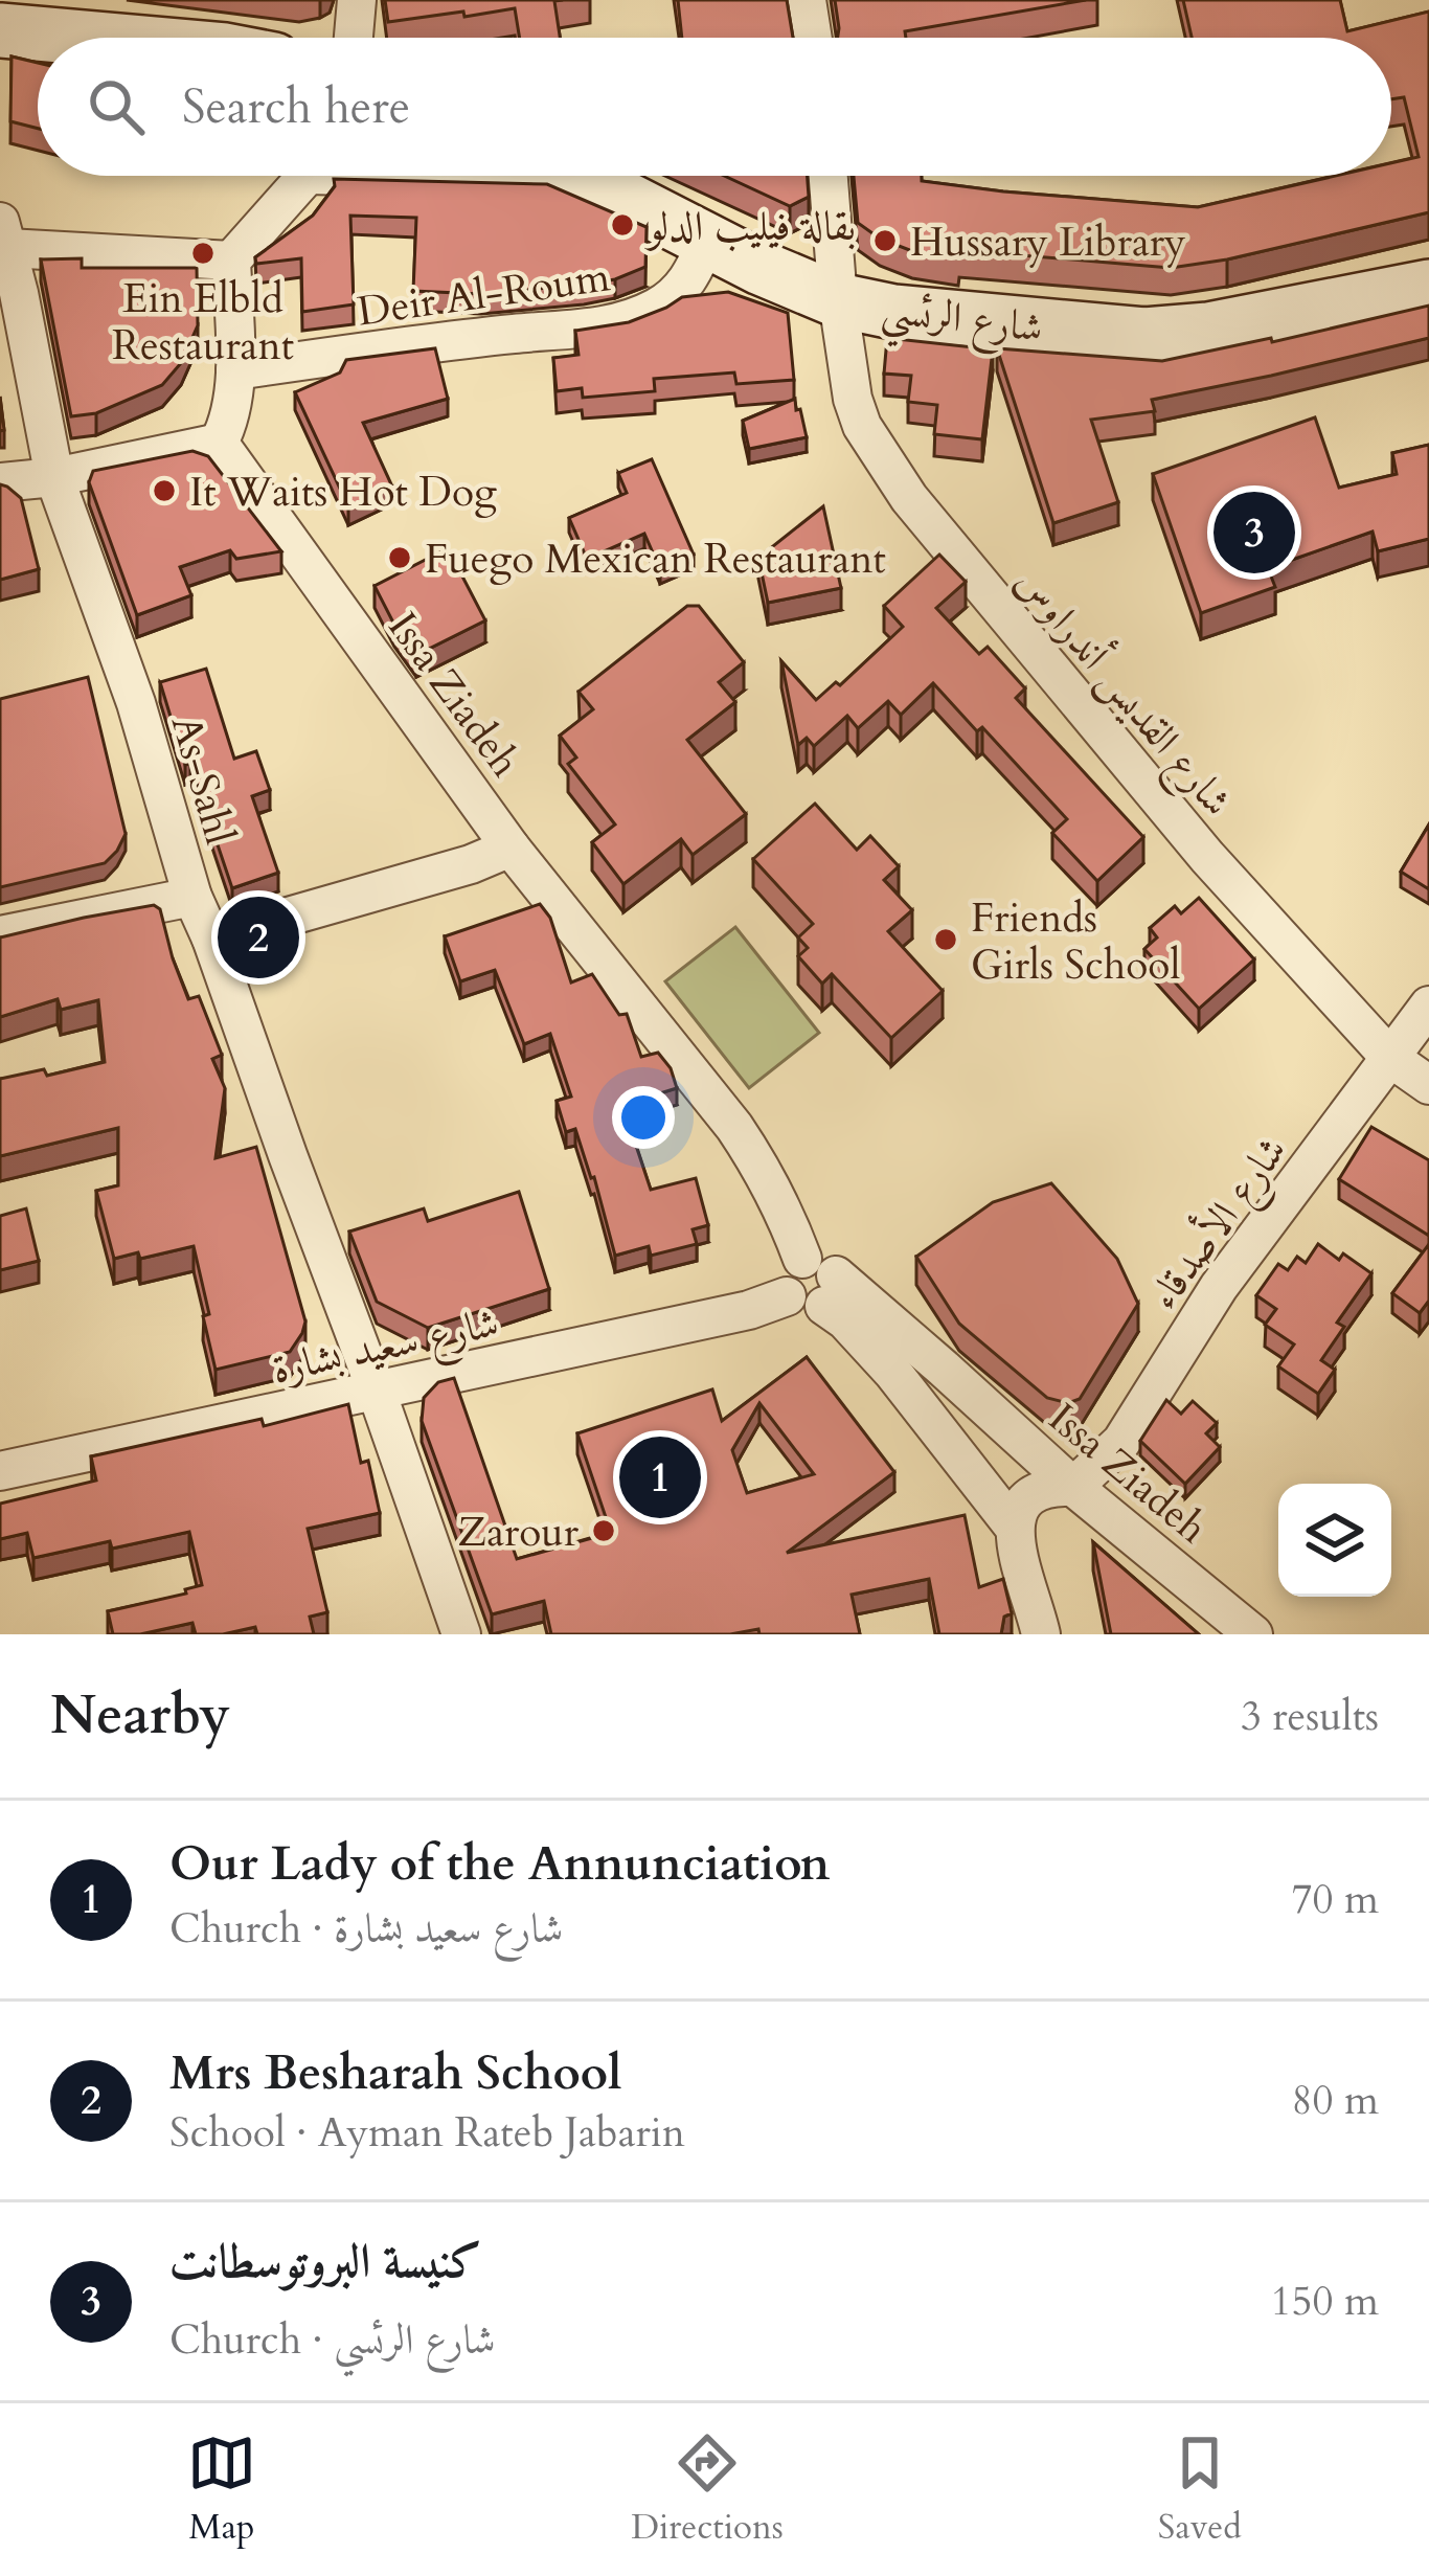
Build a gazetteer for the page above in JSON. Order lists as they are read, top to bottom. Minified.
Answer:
{"streets":{"main road":["شارع الرئسي"],"street":["Deir Al-Roum","شارع القديس أندراوس","Issa Ziadeh","As-Sahl","شارع الأصدقاء","شارع سعيد بشارة"]},"crossings":[["Deir Al-Roum","شارع الرئسي"],["شارع الرئسي","شارع القديس أندراوس"],["شارع القديس أندراوس","شارع الأصدقاء"],["Issa Ziadeh","شارع الأصدقاء"],["Issa Ziadeh","شارع سعيد بشارة"],["As-Sahl","شارع سعيد بشارة"]],"places":["بقالة فيليب الدلو","Hussary Library","Ein Elbld Restaurant","It Waits Hot Dog","Fuego Mexican Restaurant","Friends Girls School","Zarour"],"page":{"search":"Search here","pins":["3","2","1"],"heading":["Nearby","3 results"],"list":[{"mark":"1","name":"Our Lady of the Annunciation","note":"Church · شارع سعيد بشارة","value":"70 m"},{"mark":"2","name":"Mrs Besharah School","note":"School · Ayman Rateb Jabarin","value":"80 m"},{"mark":"3","name":"كنيسة البروتوسطانت","note":"Church · شارع الرئسي","value":"150 m"}],"nav":["Map","Directions","Saved"]}}
